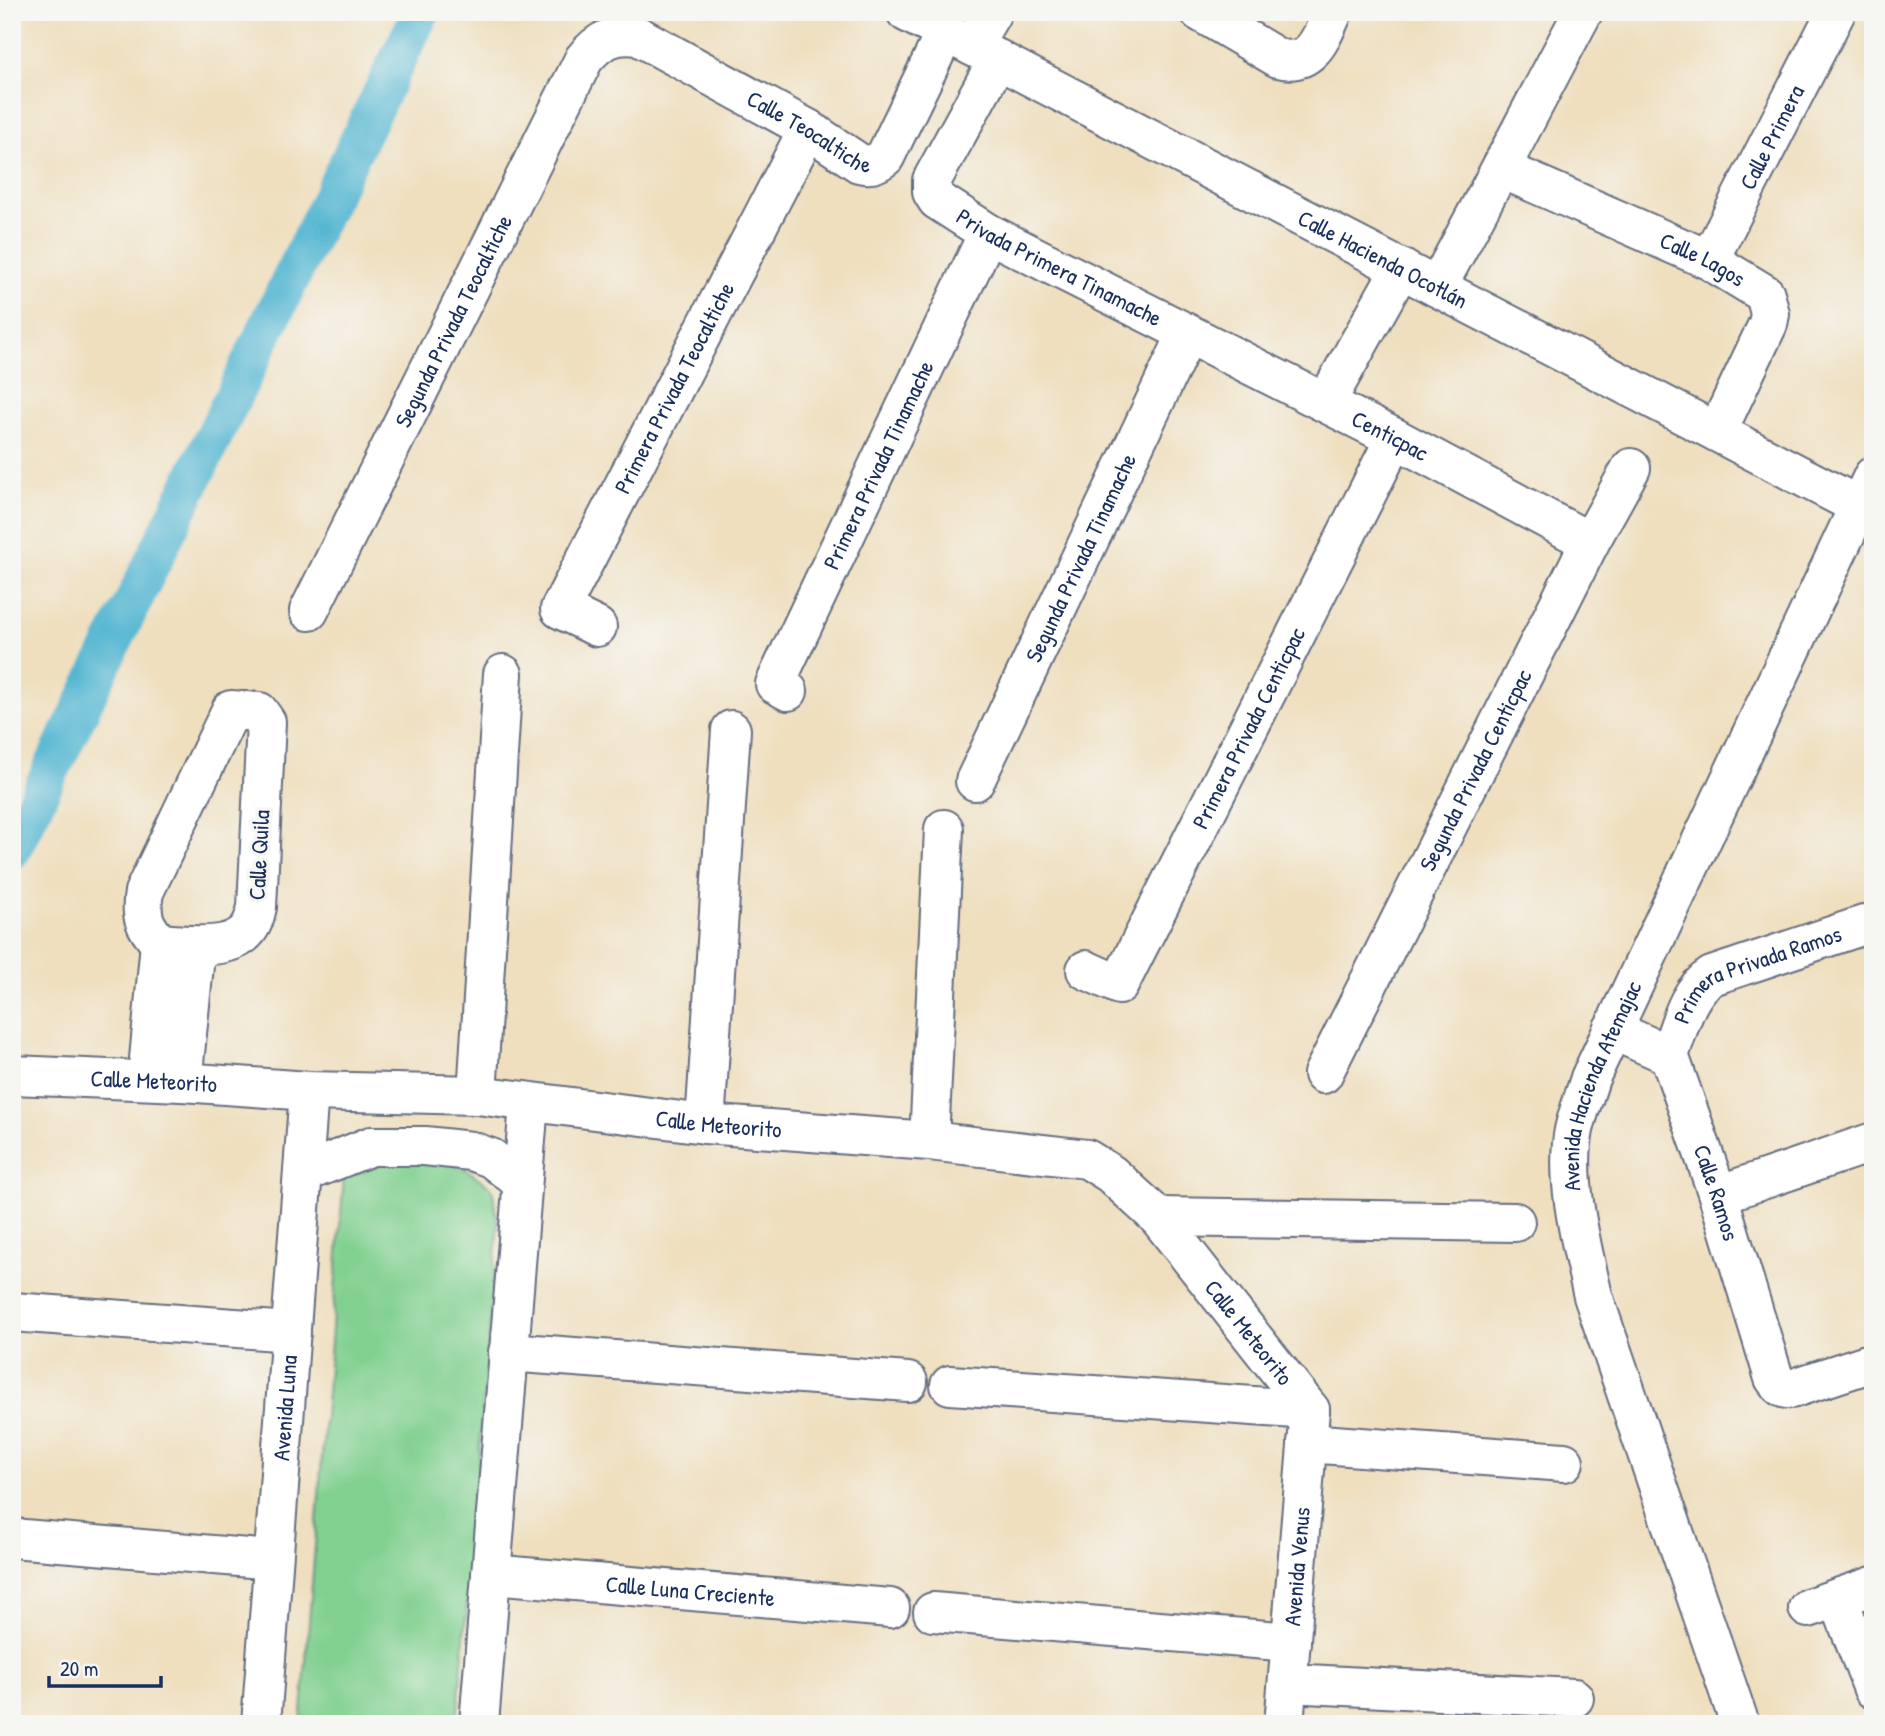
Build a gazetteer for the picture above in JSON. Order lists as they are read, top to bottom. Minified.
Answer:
{"streets":{"street":["Calle Teocaltiche","Calle Primera","Calle Hacienda Ocotlán","Calle Lagos","Privada Primera Tinamache","Segunda Privada Teocaltiche","Primera Privada Teocaltiche","Centicpac","Primera Privada Tinamache","Segunda Privada Tinamache","Primera Privada Centicpac","Segunda Privada Centicpac","Calle Quila","Primera Privada Ramos","Calle Meteorito","Avenida Hacienda Atemajac","Calle Ramos","Avenida Luna","Avenida Venus","Calle Luna Creciente"]},"crossings":[["Calle Teocaltiche","Calle Hacienda Ocotlán"],["Calle Teocaltiche","Privada Primera Tinamache"],["Calle Teocaltiche","Segunda Privada Teocaltiche"],["Calle Teocaltiche","Primera Privada Teocaltiche"],["Calle Primera","Calle Lagos"],["Calle Hacienda Ocotlán","Calle Lagos"],["Calle Hacienda Ocotlán","Privada Primera Tinamache"],["Calle Hacienda Ocotlán","Centicpac"],["Calle Hacienda Ocotlán","Avenida Hacienda Atemajac"],["Privada Primera Tinamache","Centicpac"],["Privada Primera Tinamache","Primera Privada Tinamache"],["Privada Primera Tinamache","Segunda Privada Tinamache"],["Centicpac","Primera Privada Centicpac"],["Centicpac","Segunda Privada Centicpac"],["Primera Privada Ramos","Calle Ramos"],["Calle Meteorito","Avenida Luna"],["Calle Meteorito","Avenida Venus"]],"scale_bar":"20 m"}
